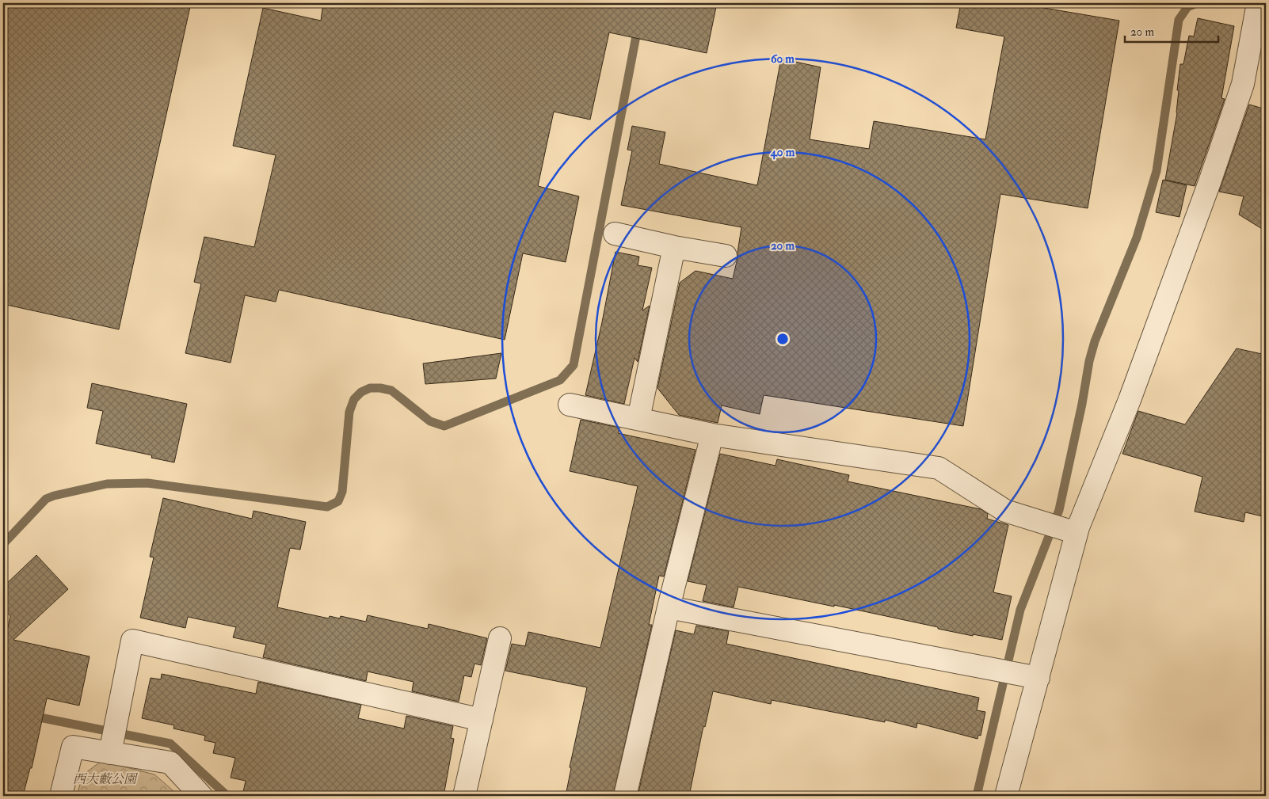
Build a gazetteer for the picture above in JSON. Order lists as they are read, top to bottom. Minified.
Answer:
{"parks":["西大藪公園"],"scale_bar":"20 m","rings":["60 m","40 m","20 m"]}
